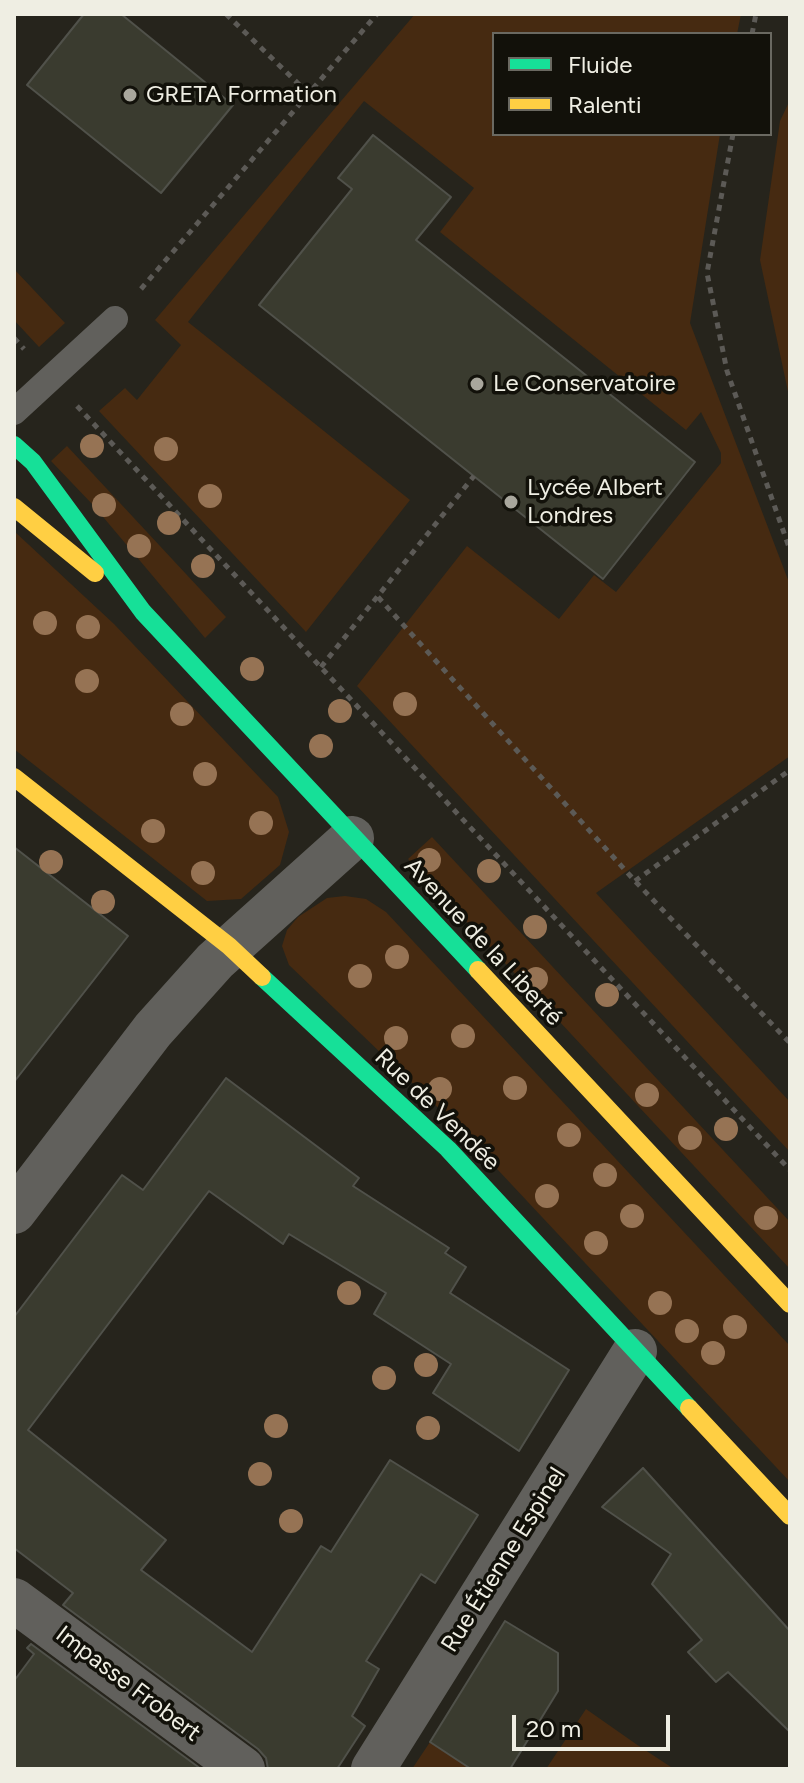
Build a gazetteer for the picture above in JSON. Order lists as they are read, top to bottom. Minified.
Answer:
{"streets":{"main road":["Avenue de la Liberté","Rue de Vendée"],"street":["Rue Étienne Espinel","Impasse Frobert"]},"crossings":[["Rue de Vendée","Rue Étienne Espinel"]],"places":["GRETA Formation","Le Conservatoire","Lycée Albert Londres"],"legend":["Fluide","Ralenti"],"scale_bar":"20 m"}
